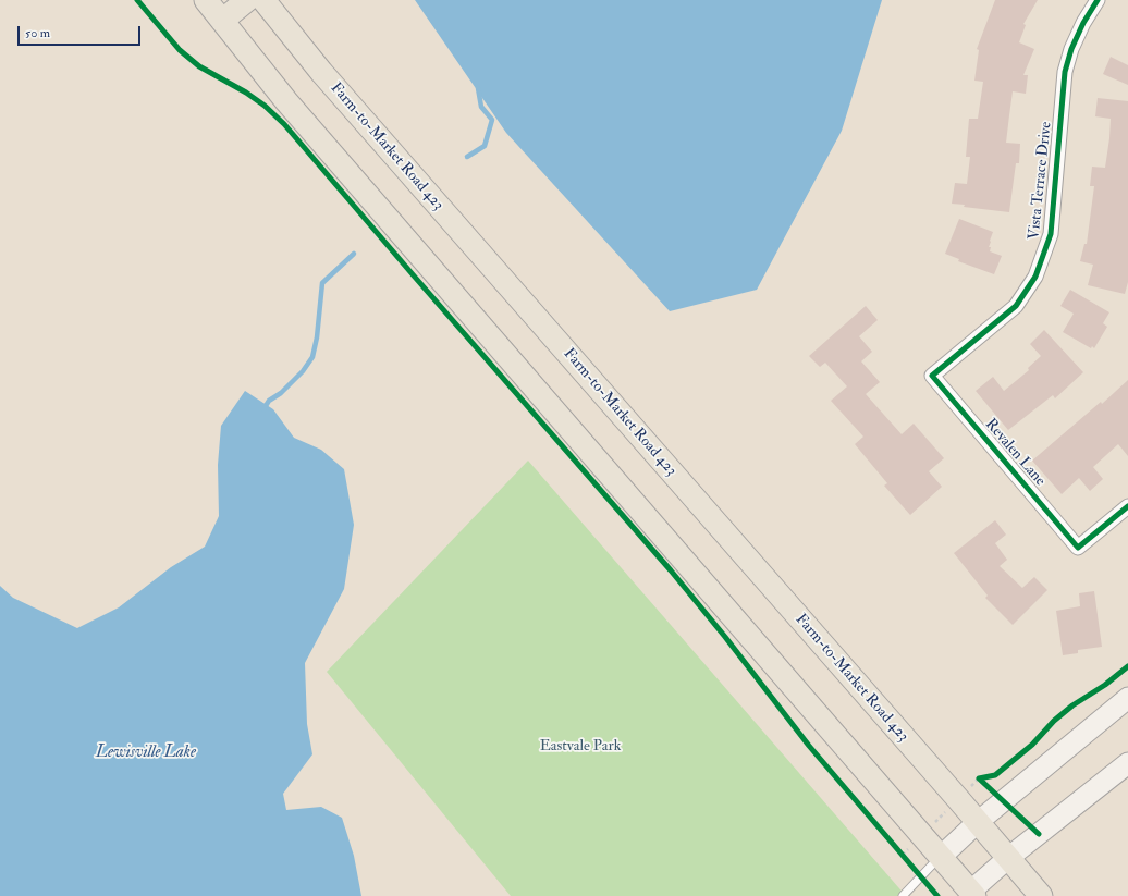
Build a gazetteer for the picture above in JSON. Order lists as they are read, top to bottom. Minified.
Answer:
{"streets":{"main road":["Farm-to-Market Road 423"],"street":["Vista Terrace Drive","Revalen Lane"]},"crossings":[["Vista Terrace Drive","Revalen Lane"]],"water":["Lewisville Lake"],"parks":["Eastvale Park"],"scale_bar":"50 m"}
